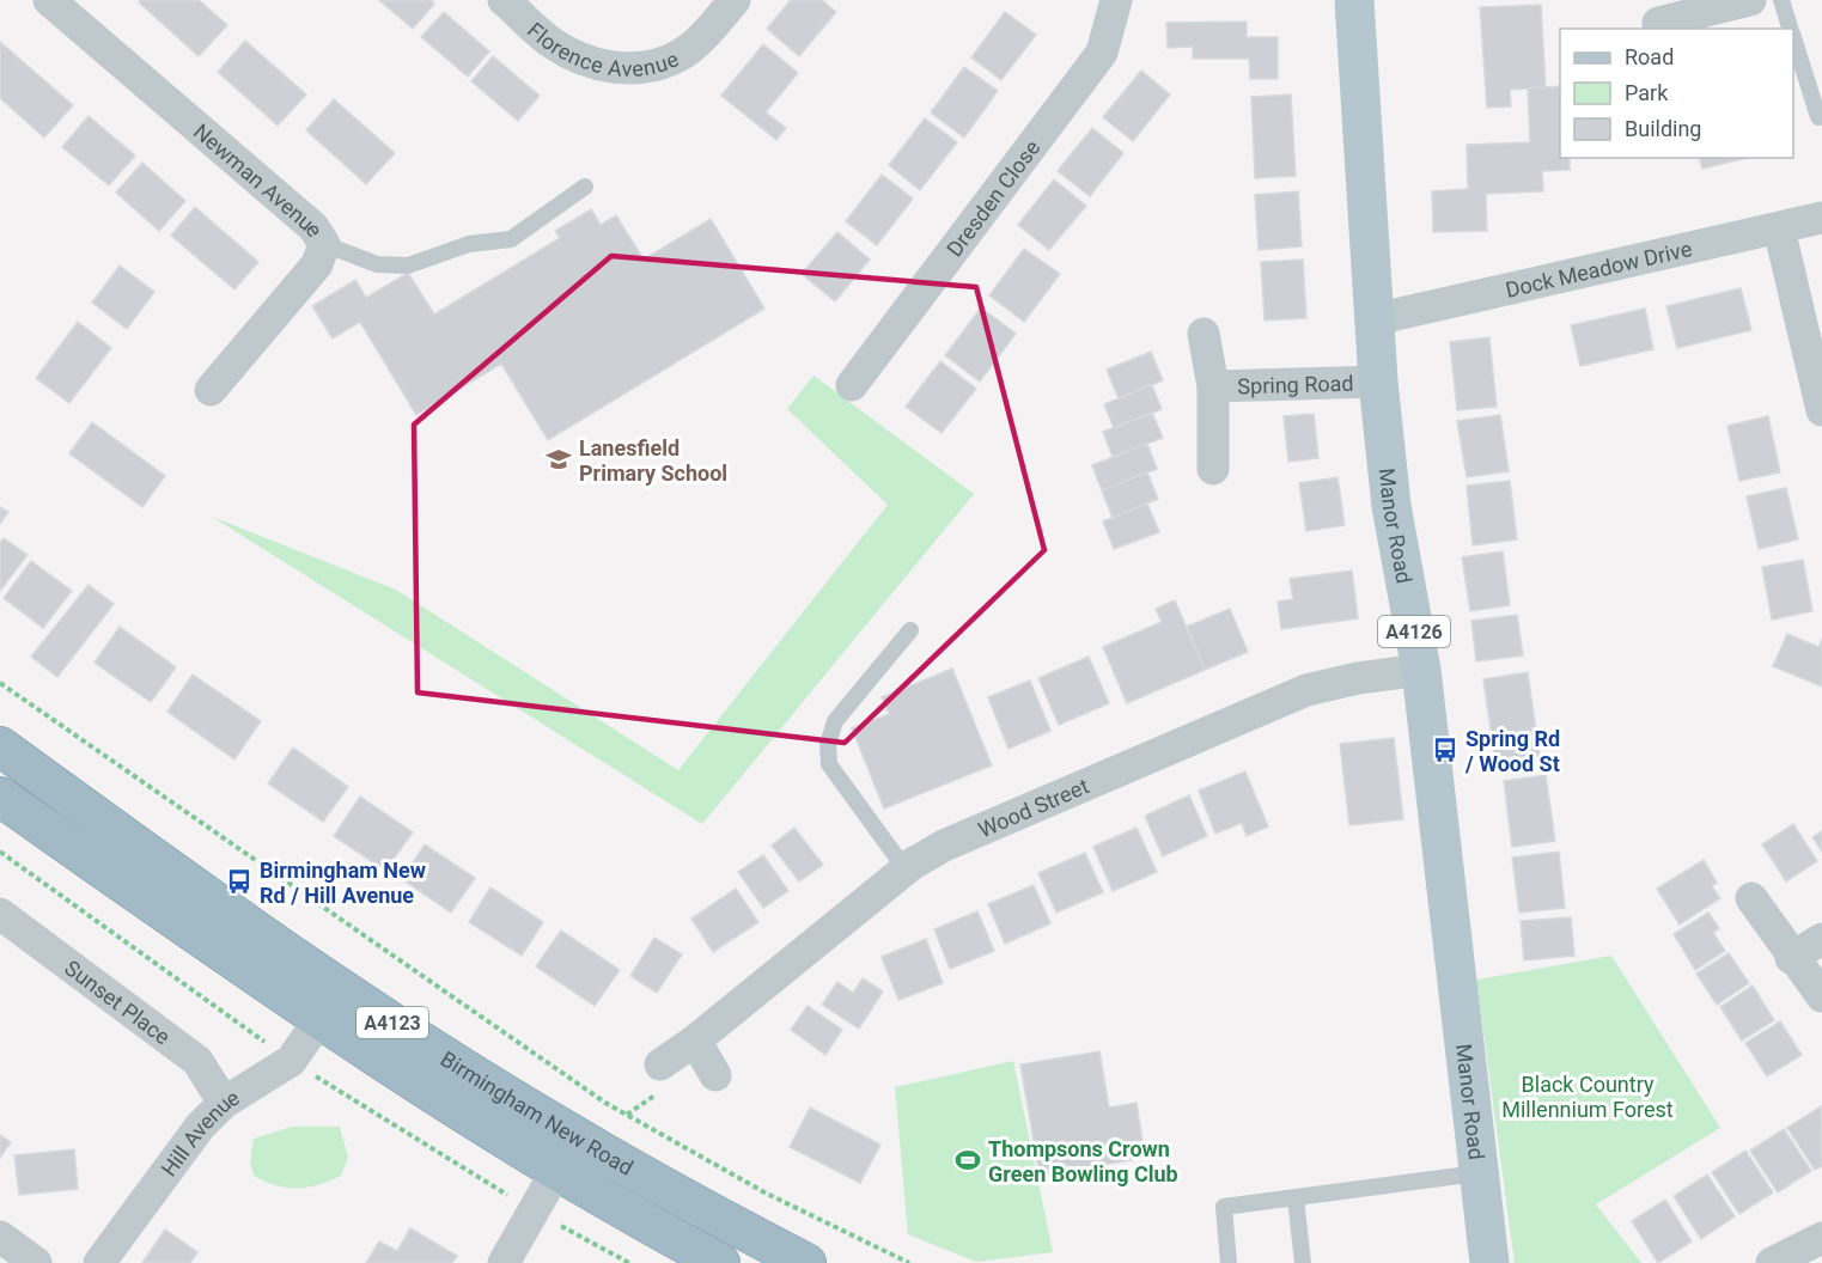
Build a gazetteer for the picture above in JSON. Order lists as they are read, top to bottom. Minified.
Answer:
{"streets":{"highway":["A4123","Birmingham New Road"],"main road":["Manor Road","A4126"],"street":["Florence Avenue","Newman Avenue","Dresden Close","Dock Meadow Drive","Spring Road","Wood Street","Sunset Place","Hill Avenue"]},"crossings":[["Dock Meadow Drive","Manor Road"],["Spring Road","Manor Road"],["Manor Road","Wood Street"],["Sunset Place","Hill Avenue"],["Birmingham New Road","Hill Avenue"]],"parks":["Black Country Millennium Forest"],"places":{"school or university":["Lanesfield Primary School"],"bus stop":["Spring Rd / Wood St","Birmingham New Rd / Hill Avenue"],"sports":["Thompsons Crown Green Bowling Club"]},"legend":["Road","Park","Building"]}
